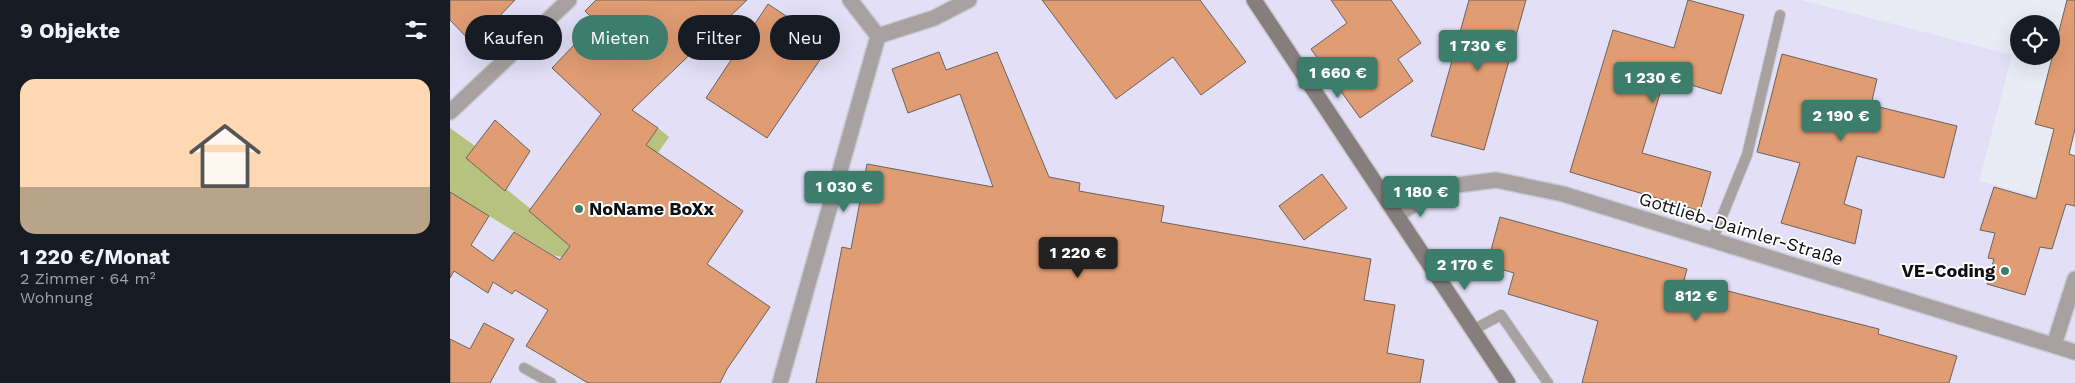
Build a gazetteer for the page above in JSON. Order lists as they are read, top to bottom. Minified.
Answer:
{"streets":{"street":["Gottlieb-Daimler-Straße"]},"places":["NoName BoXx","VE-Coding"],"page":{"heading":"9 Objekte","chip":["Kaufen","Mieten","Filter","Neu"],"price":["1 730 €","1 660 €","1 230 €","2 190 €","1 030 €","1 180 €","1 220 €","2 170 €","812 €"],"list":[{"name":"1 220 €/Monat","note":"2 Zimmer · 64 m² · Wohnung"}]}}
